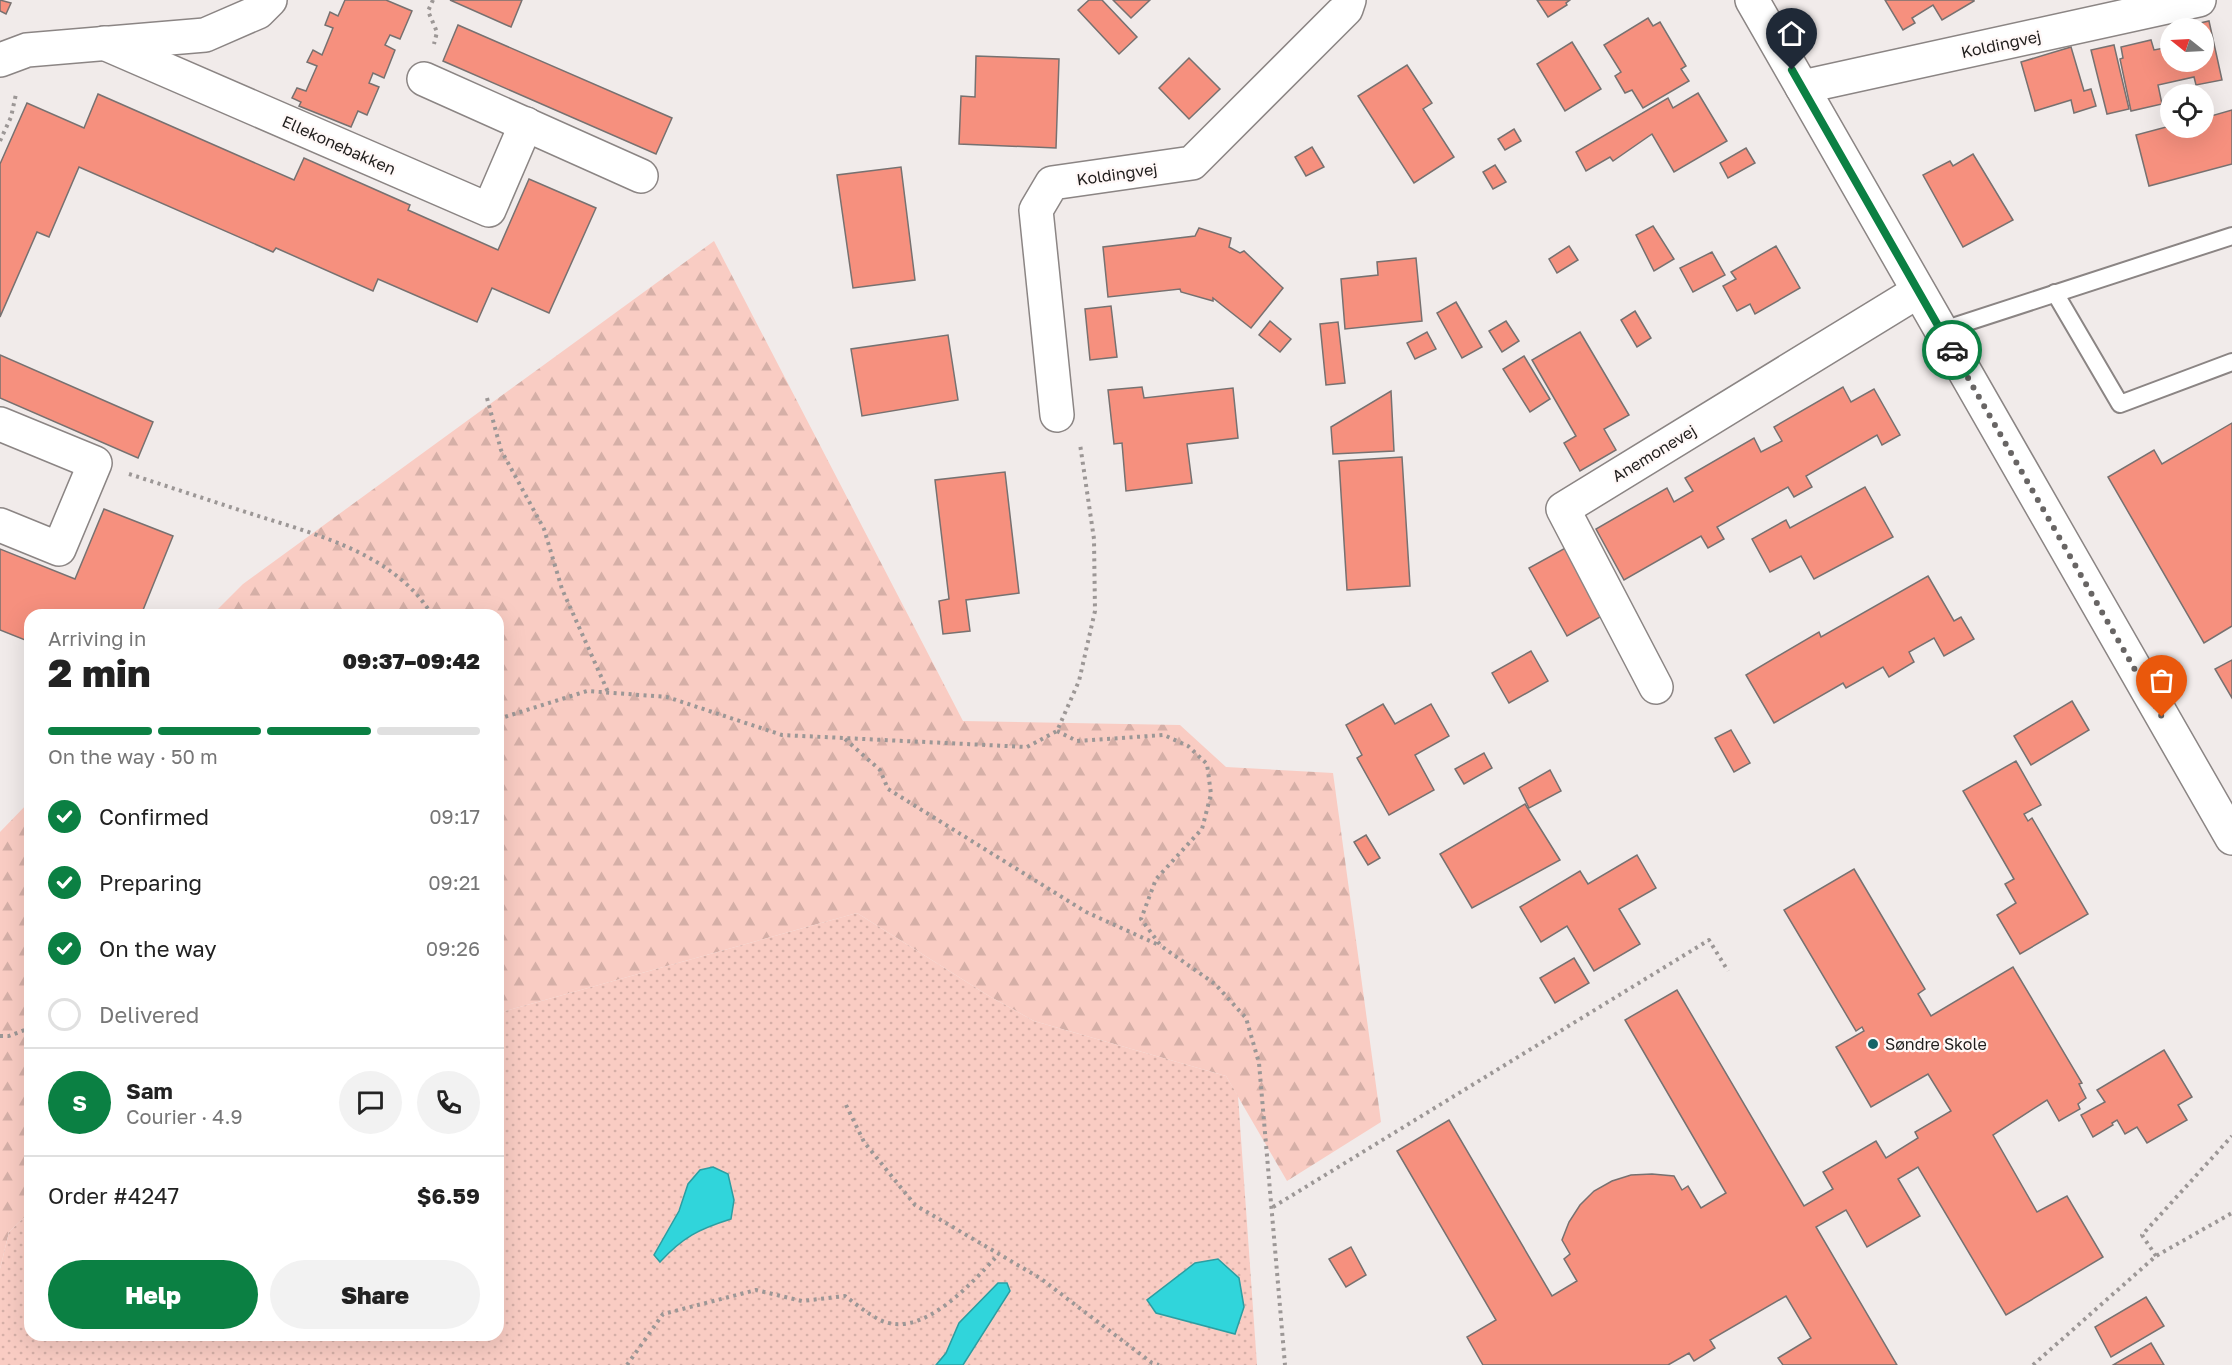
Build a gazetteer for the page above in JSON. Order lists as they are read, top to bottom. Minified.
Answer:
{"streets":{"street":["Koldingvej","Ellekonebakken","Anemonevej"]},"places":["Søndre Skole"],"north":"left","page":{"heading":["2 min","Arriving in","09:37–09:42"],"panel":["Sam","Courier · 4.9","Order #4247","$6.59"],"bar":"On the way · 50 m","list":[["Confirmed","09:17"],["Preparing","09:21"],["On the way","09:26"],"Delivered"],"round":"S","buttons":["Help","Share"]}}
